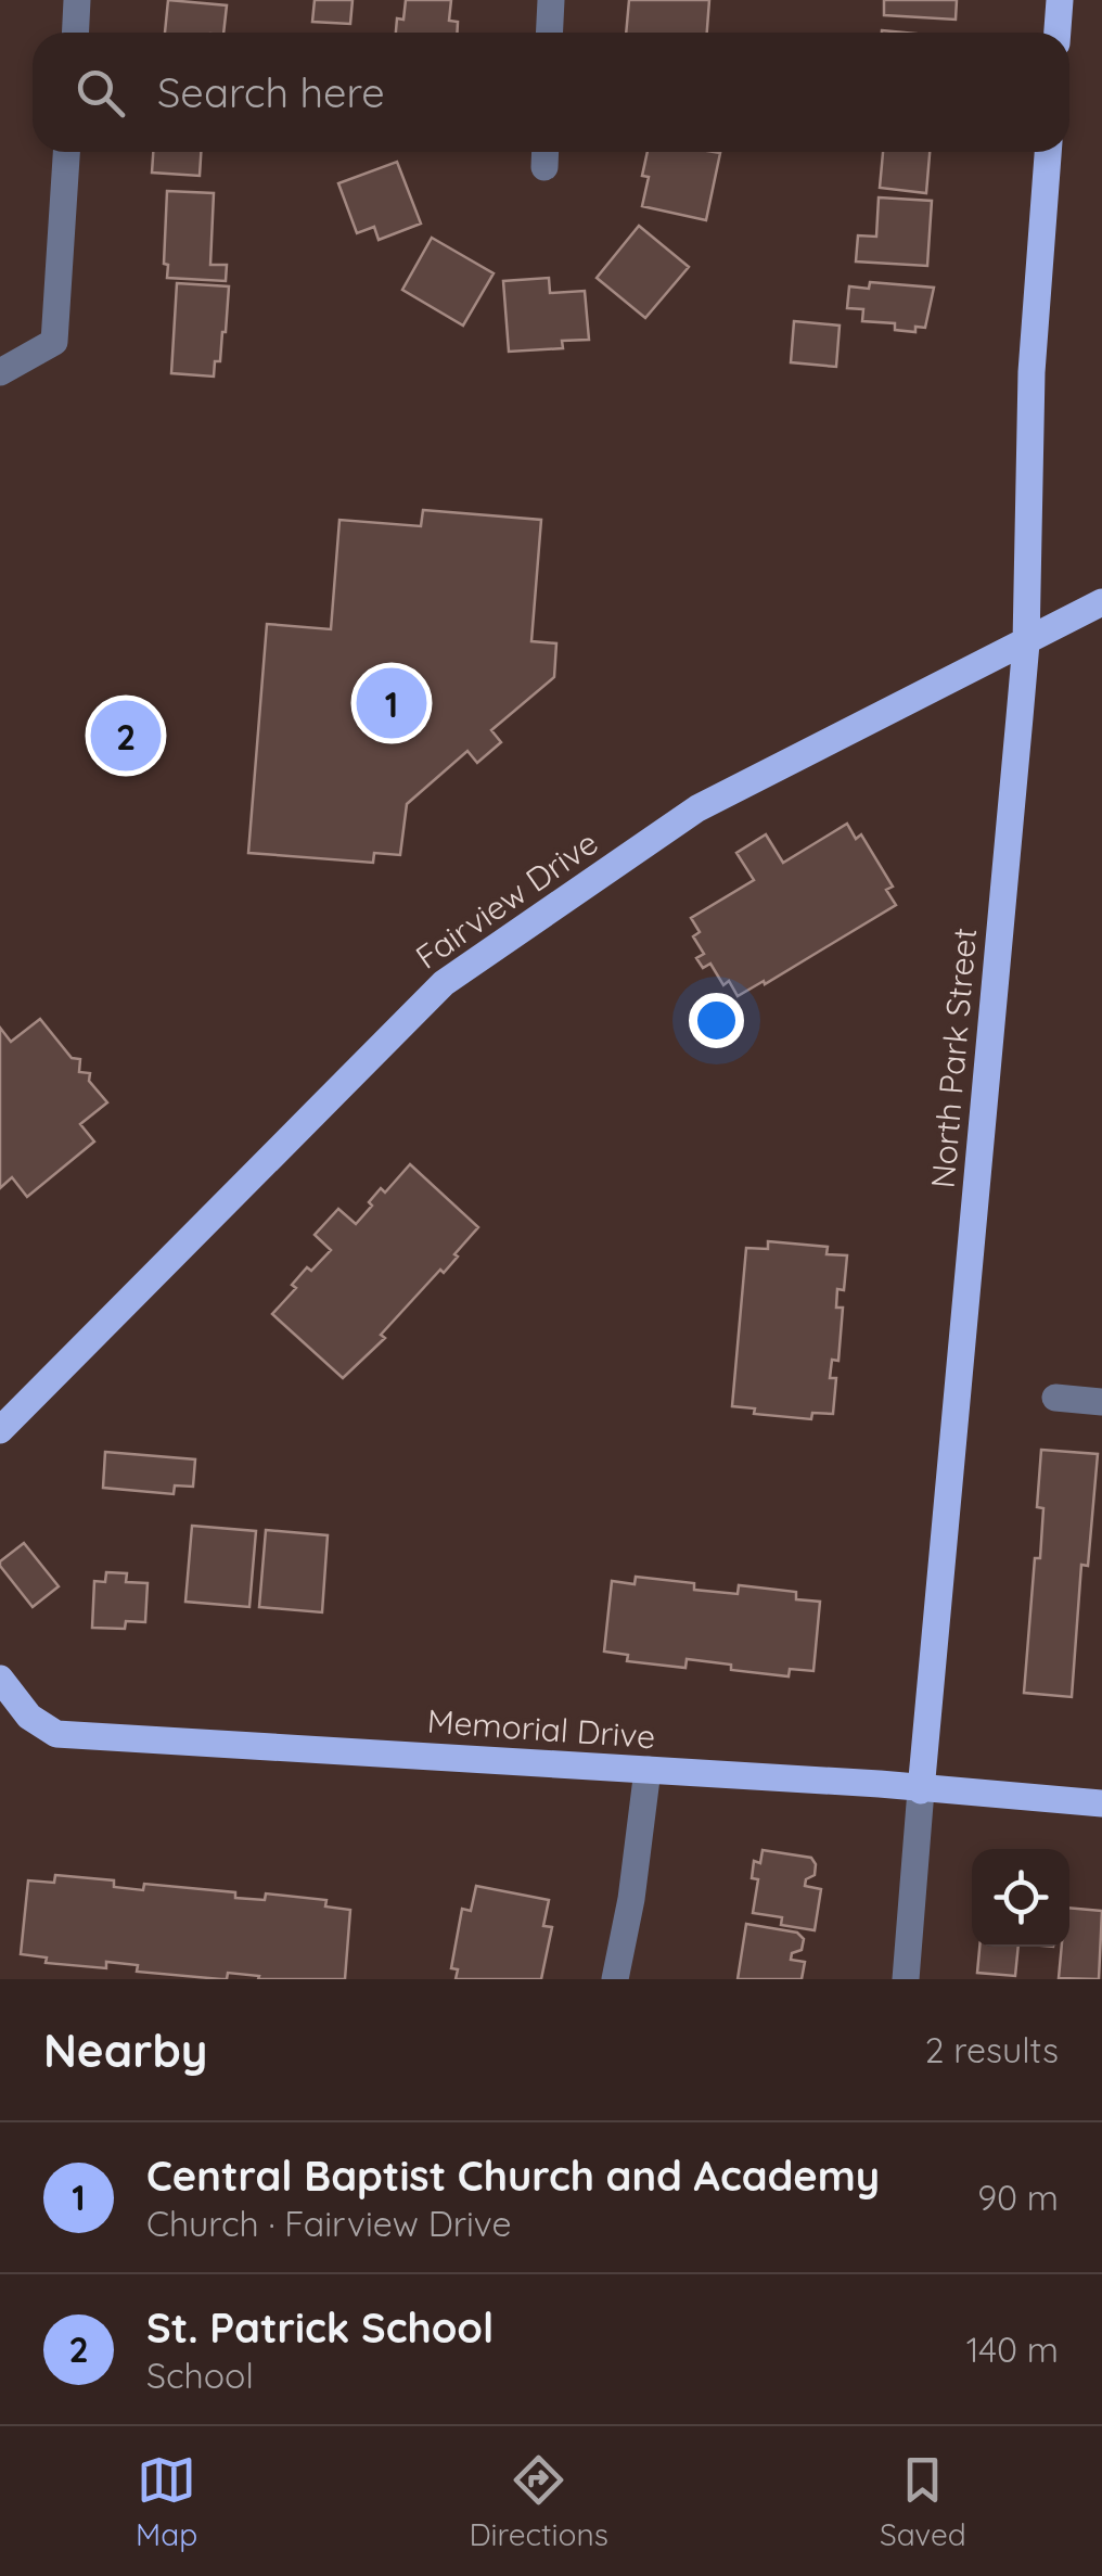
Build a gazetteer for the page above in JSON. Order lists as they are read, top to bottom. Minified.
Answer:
{"streets":{"main road":["Fairview Drive","North Park Street","Memorial Drive"]},"crossings":[["Fairview Drive","North Park Street"],["North Park Street","Memorial Drive"]],"page":{"search":"Search here","pins":["1","2"],"heading":["Nearby","2 results"],"list":[{"mark":"1","name":"Central Baptist Church and Academy","note":"Church · Fairview Drive","value":"90 m"},{"mark":"2","name":"St. Patrick School","note":"School","value":"140 m"}],"nav":["Map","Directions","Saved"]}}
